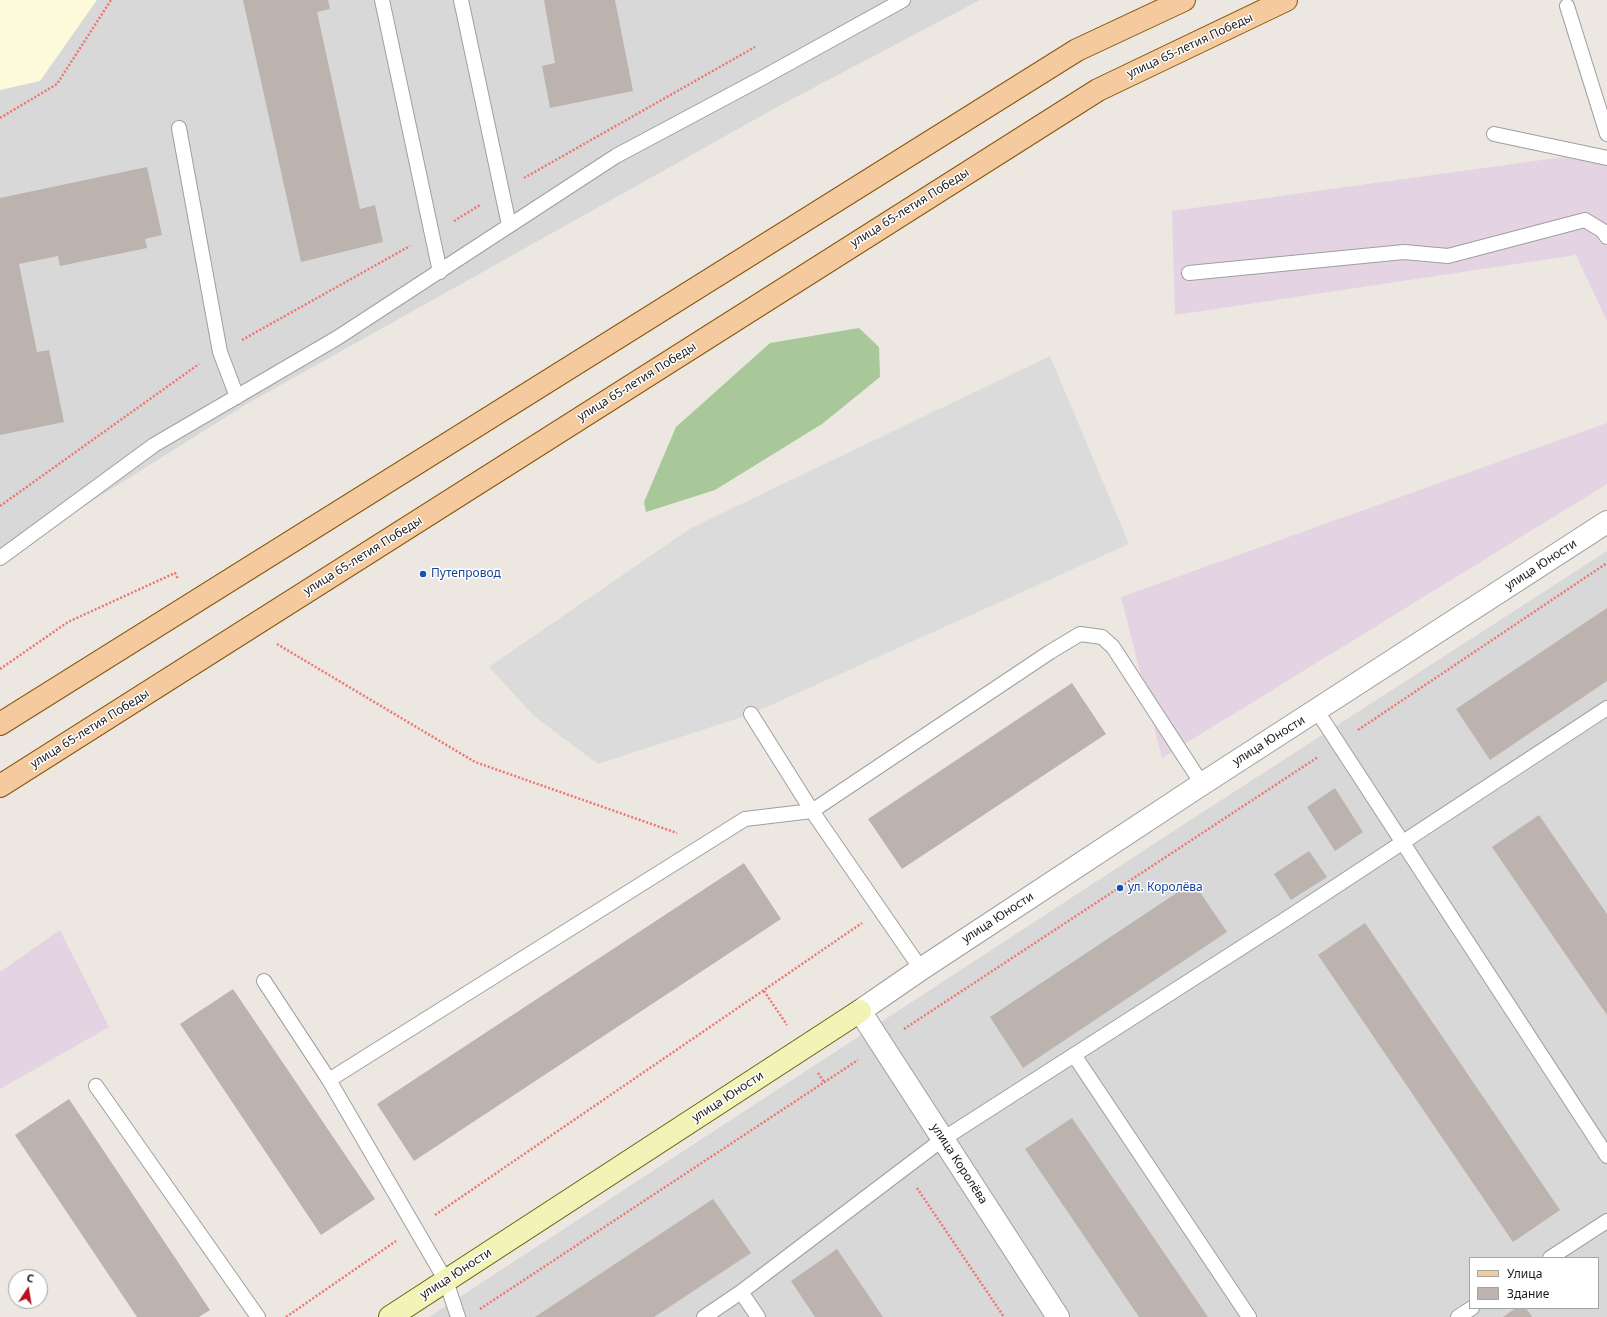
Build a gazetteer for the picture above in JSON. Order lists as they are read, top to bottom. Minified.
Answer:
{"streets":{"main road":["улица 65-летия Победы","улица Юности"],"street":["улица Королёва"]},"crossings":[["улица Юности","улица Королёва"]],"places":["Путепровод","ул. Королёва"],"legend":["Улица","Здание"],"north":"top"}
